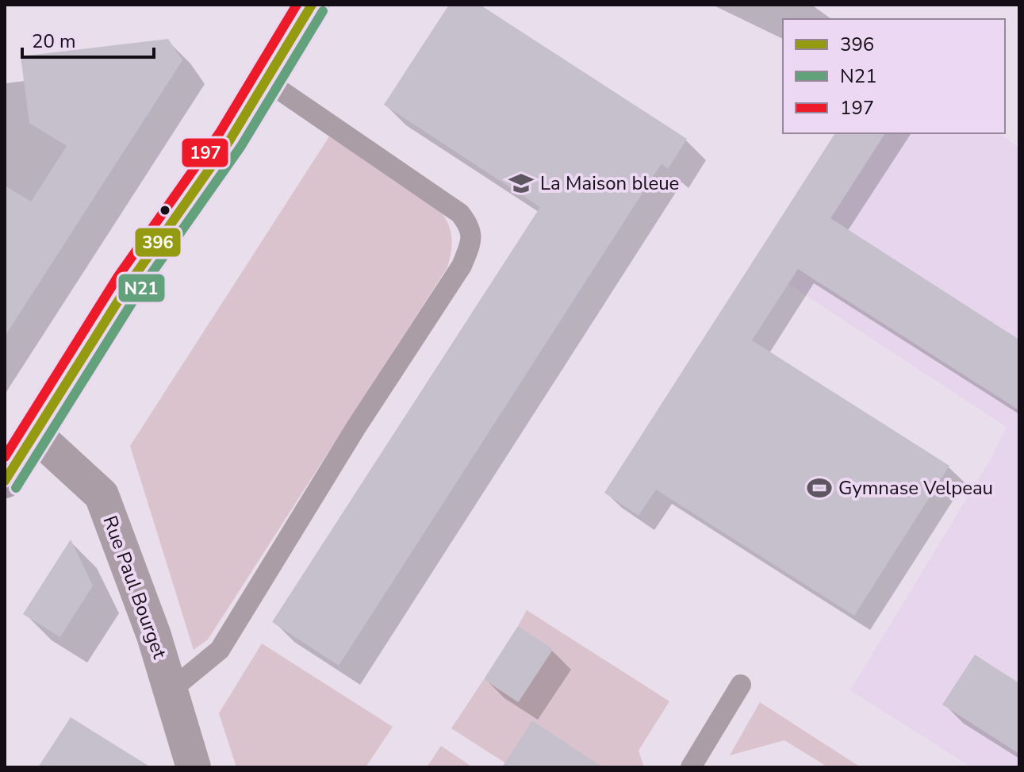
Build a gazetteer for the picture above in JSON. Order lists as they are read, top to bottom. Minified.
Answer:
{"streets":{"street":["Rue Paul Bourget"]},"places":{"school or university":["La Maison bleue"],"sports":["Gymnase Velpeau"]},"lines":["transit line 396","transit line 197","transit line N21"],"legend":["396","N21","197"],"scale_bar":"20 m"}
